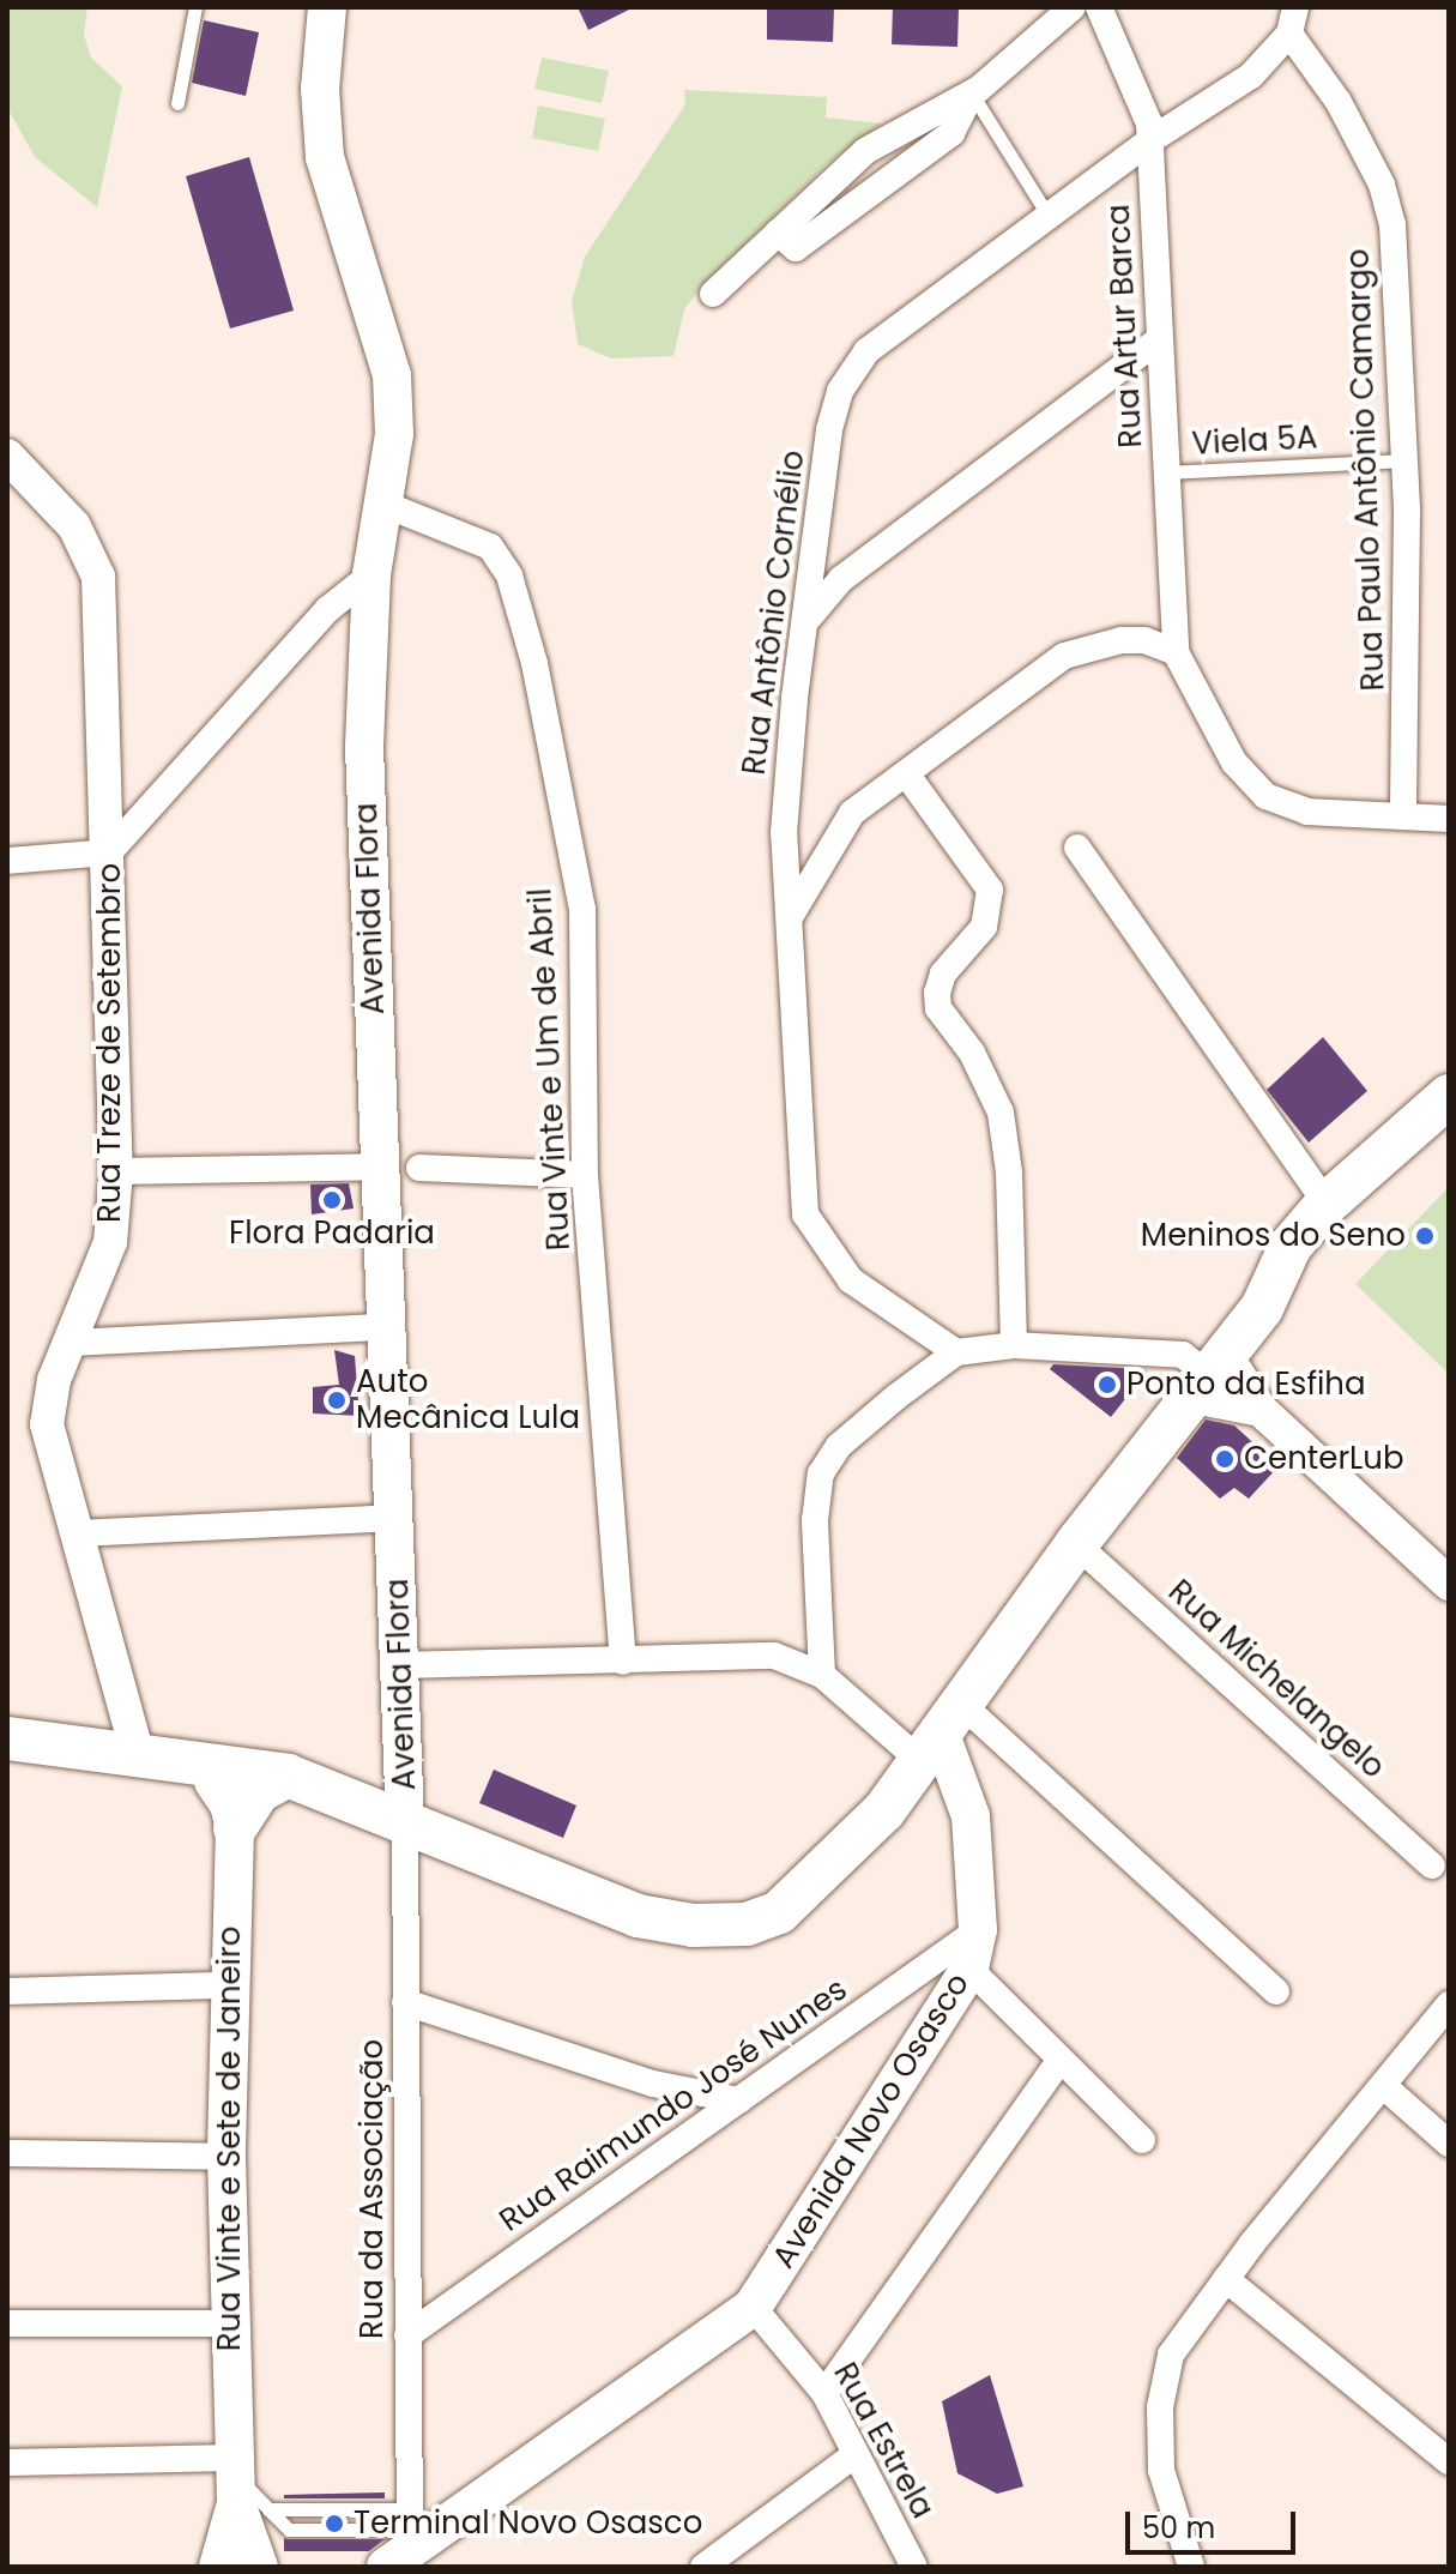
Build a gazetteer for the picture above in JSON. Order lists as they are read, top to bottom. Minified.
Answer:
{"streets":{"main road":["Avenida Flora","Avenida Novo Osasco","Rua Vinte e Sete de Janeiro"],"street":["Rua Artur Barca","Rua Paulo Antônio Camargo","Rua Antônio Cornélio","Rua Treze de Setembro","Rua Vinte e Um de Abril","Rua Michelangelo","Rua Raimundo José Nunes","Rua da Associação","Rua Estrela"],"lane":["Viela 5A"]},"crossings":[["Rua Artur Barca","Viela 5A"],["Rua Artur Barca","Rua Antônio Cornélio"],["Viela 5A","Rua Paulo Antônio Camargo"],["Rua Paulo Antônio Camargo","Rua Antônio Cornélio"],["Avenida Flora","Rua Vinte e Um de Abril"],["Avenida Flora","Rua da Associação"],["Rua Raimundo José Nunes","Avenida Novo Osasco"],["Rua Raimundo José Nunes","Rua da Associação"],["Avenida Novo Osasco","Rua da Associação"],["Avenida Novo Osasco","Rua Estrela"]],"places":["Flora Padaria","Meninos do Seno","Ponto da Esfiha","Auto Mecânica Lula","CenterLub","Terminal Novo Osasco"],"scale_bar":"50 m"}
